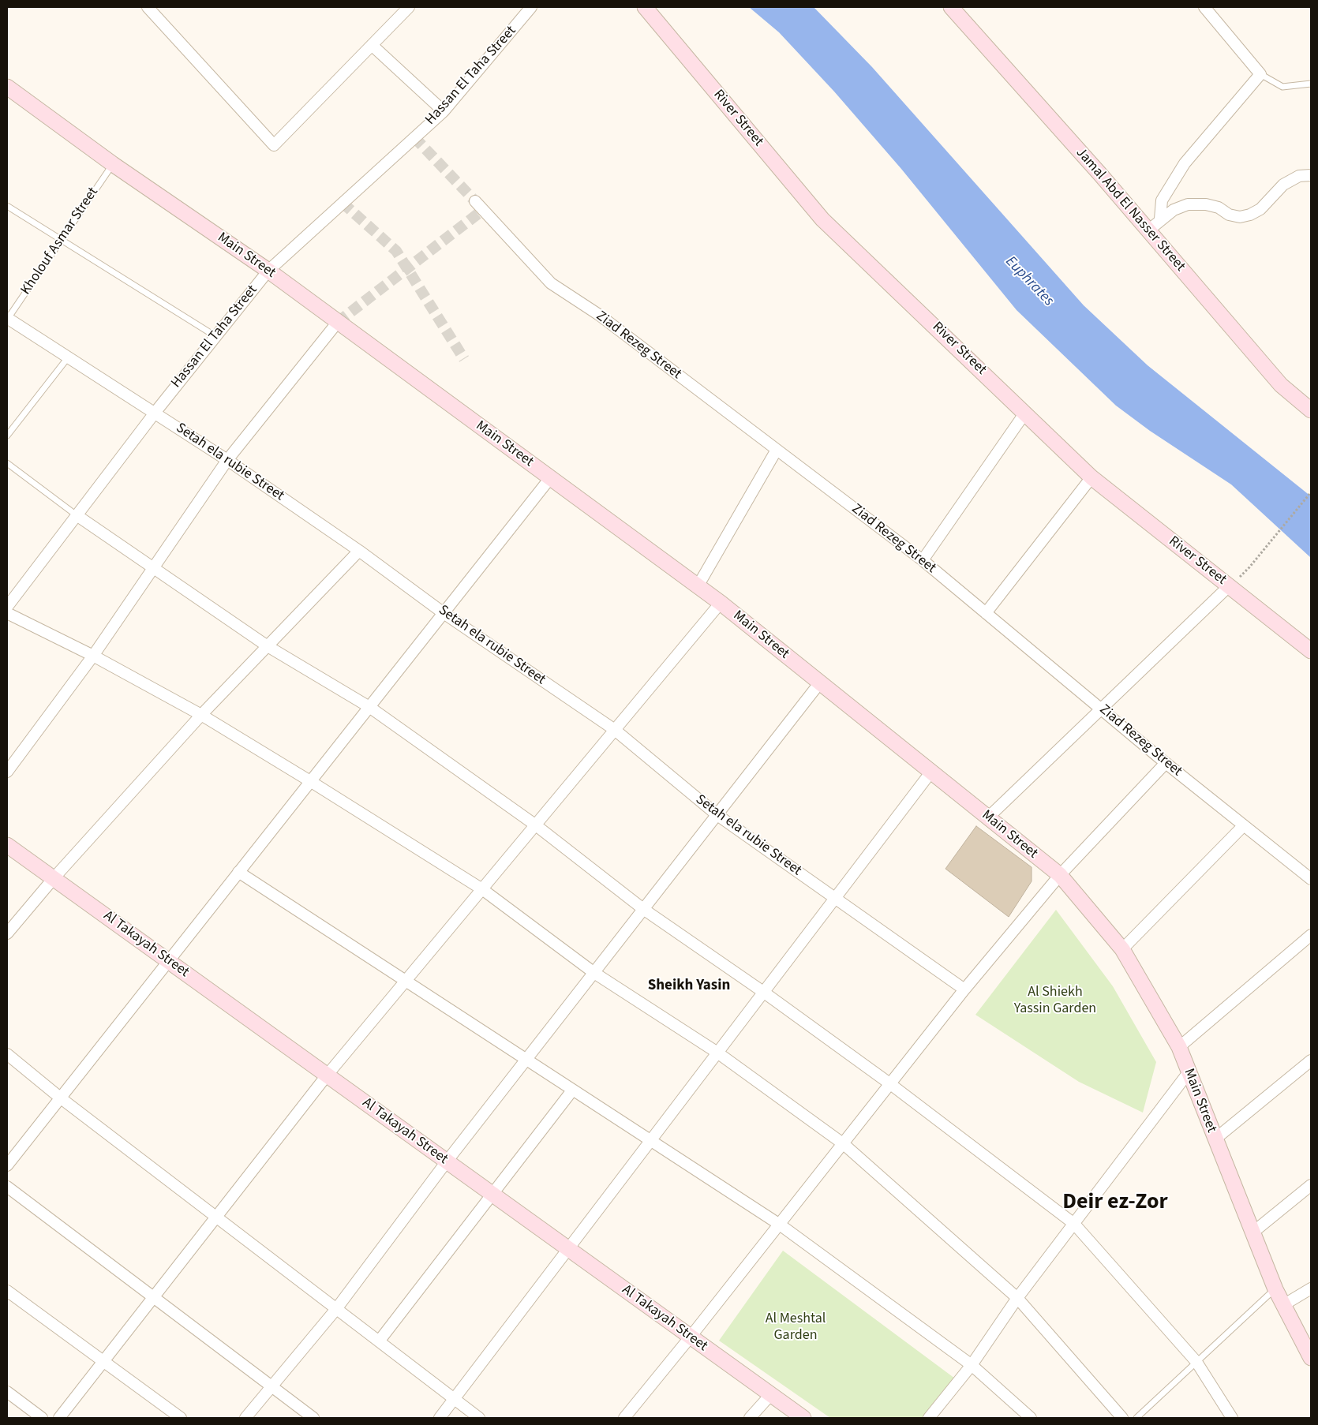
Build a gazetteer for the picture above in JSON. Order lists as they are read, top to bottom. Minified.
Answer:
{"streets":{"street":["Hassan El Taha Street","River Street","Jamal Abd El Nasser Street","Main Street","Ziad Rezeg Street","Setah ela rubie Street","Al Takayah Street"],"lane":["Kholouf Asmar Street"]},"crossings":[["Hassan El Taha Street","Main Street"],["Hassan El Taha Street","Setah ela rubie Street"],["Kholouf Asmar Street","Main Street"],["Kholouf Asmar Street","Setah ela rubie Street"]],"districts":["Sheikh Yasin","Deir ez-Zor"],"water":["Euphrates"],"parks":["Al Shiekh Yassin Garden","Al Meshtal Garden"]}
